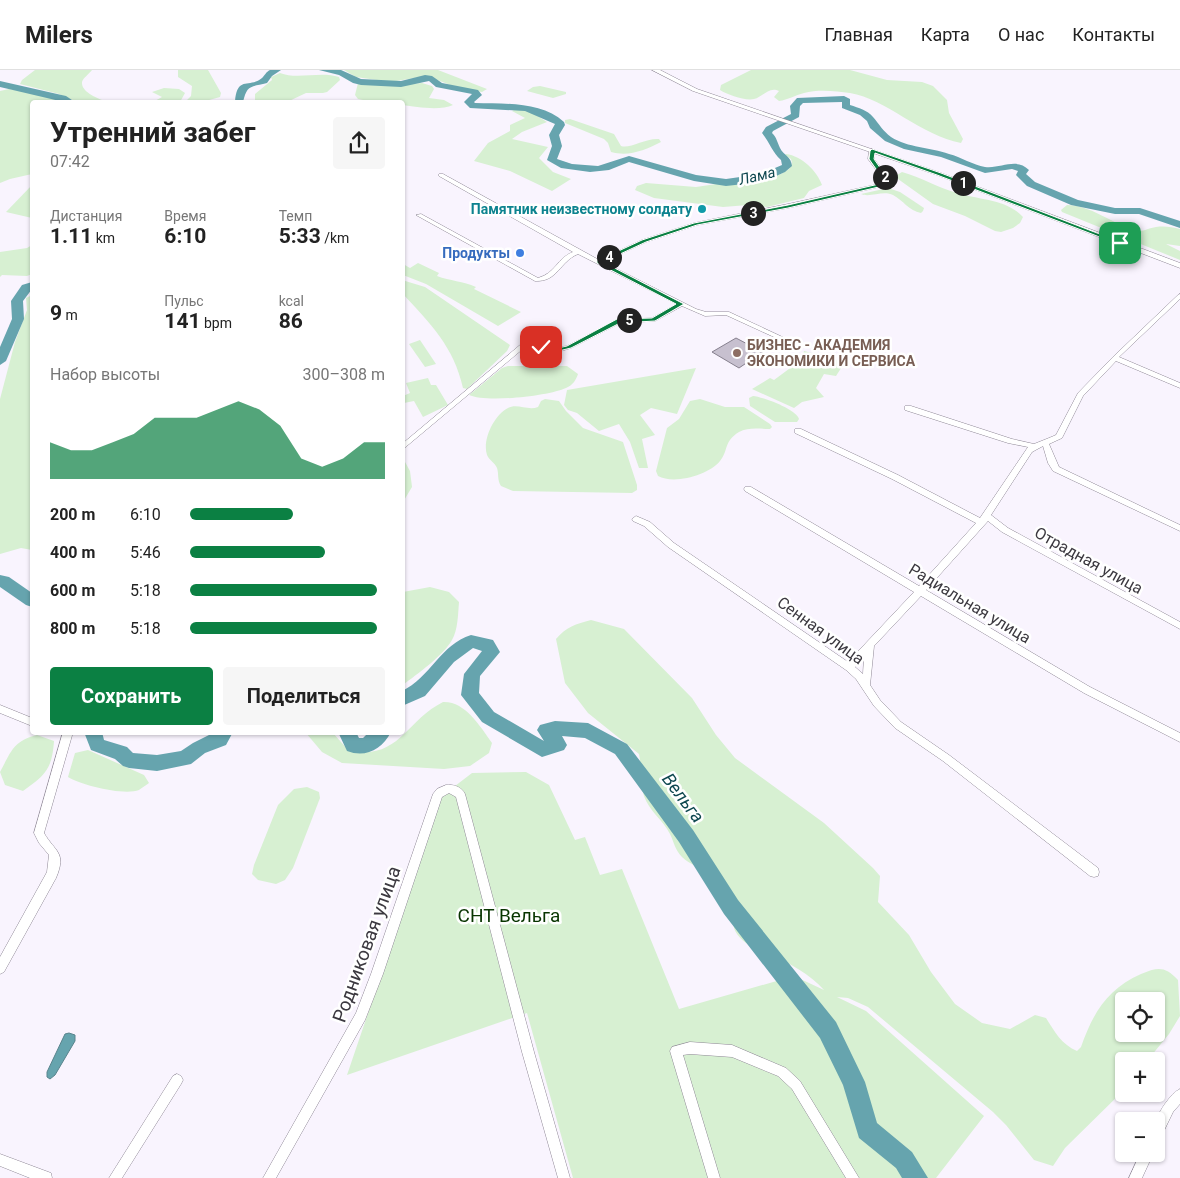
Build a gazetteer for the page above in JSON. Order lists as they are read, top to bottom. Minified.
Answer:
{"streets":{"street":["Отрадная улица","Радиальная улица","Сенная улица","Родниковая улица"]},"water":["Лама","Вельга"],"parks":["СНТ Вельга"],"places":["Памятник неизвестному солдату","Продукты","БИЗНЕС - АКАДЕМИЯ ЭКОНОМИКИ И СЕРВИСА"],"page":{"header":"Milers","nav":["Главная","Карта","О нас","Контакты"],"heading":["Утренний забег","07:42"],"pins":["2","1","3","4","5"],"stats":[["Дистанция","1.11 km"],["Время","6:10"],["Темп","5:33 /km"],["9 m"],["Пульс","141 bpm"],["kcal","86"]],"chart":["Набор высоты","300–308 m"],"list":[{"name":"200 m","note":"6:10"},{"name":"400 m","note":"5:46"},{"name":"600 m","note":"5:18"},{"name":"800 m","note":"5:18"}],"buttons":["Сохранить","Поделиться"],"map_buttons":["+","−"]}}
